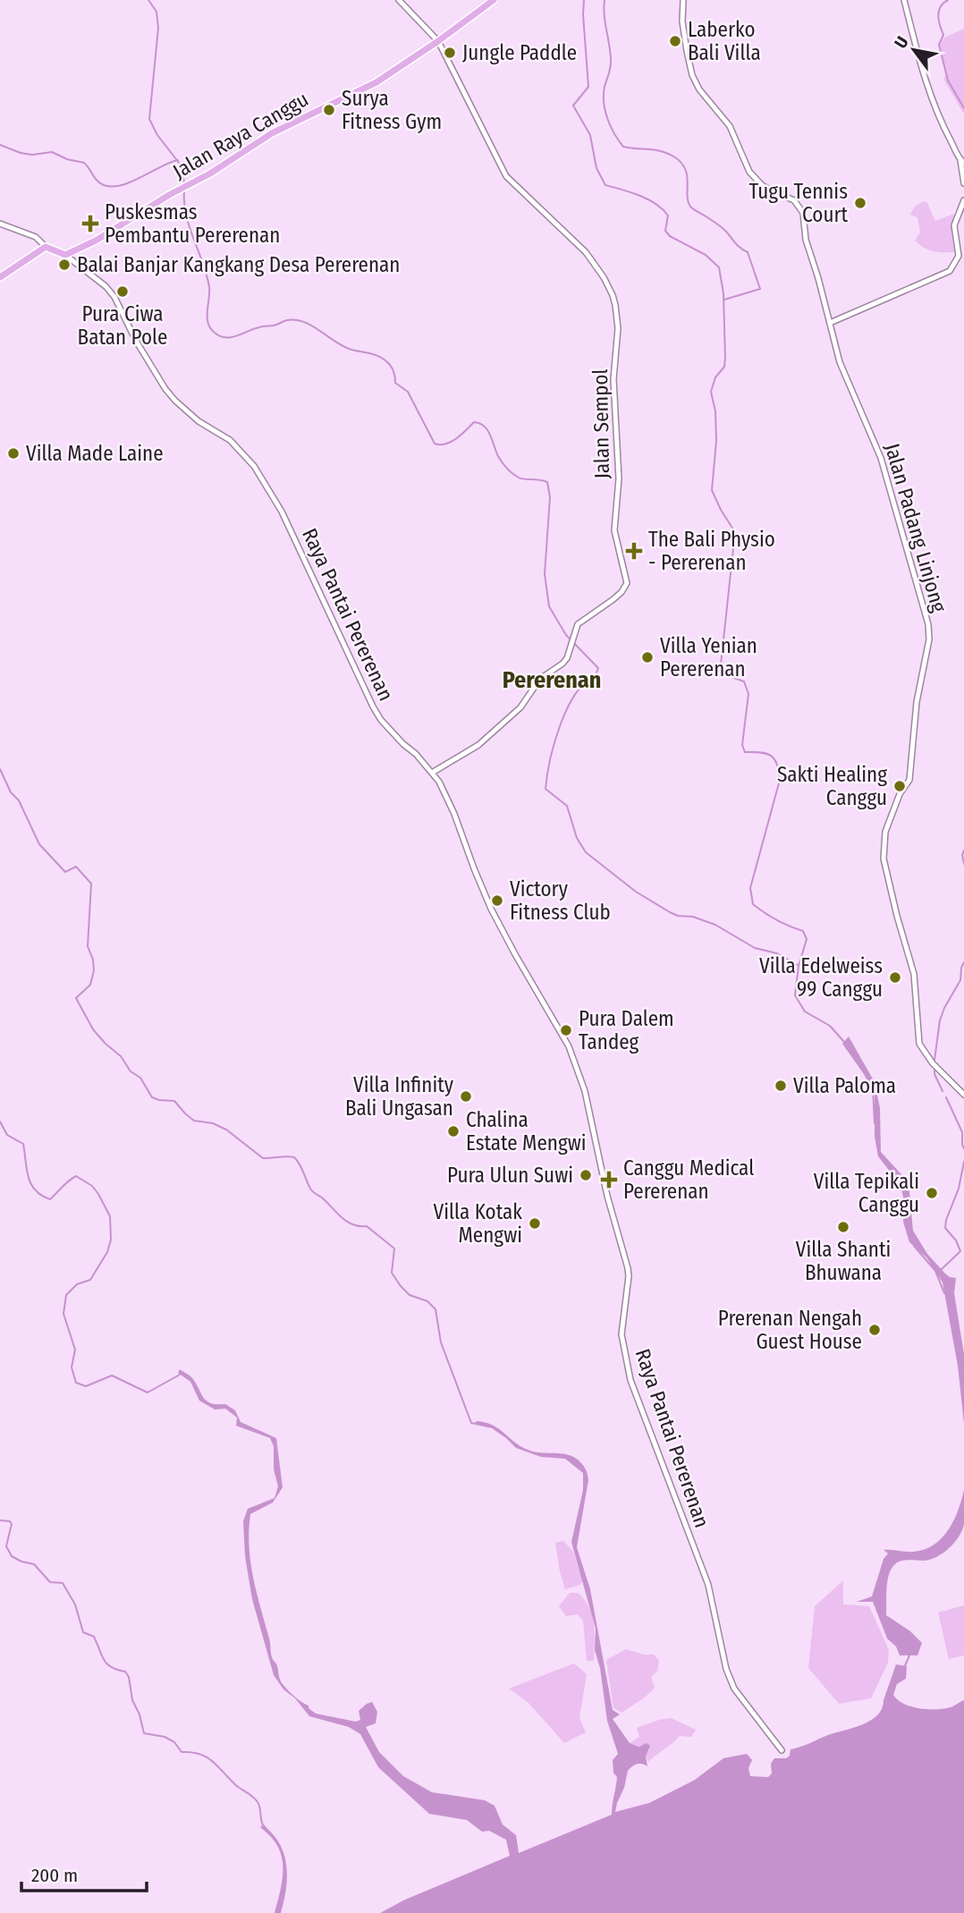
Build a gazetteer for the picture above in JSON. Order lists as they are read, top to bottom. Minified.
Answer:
{"streets":{"main road":["Jalan Raya Canggu"],"street":["Jalan Sempol","Jalan Padang Linjong","Raya Pantai Pererenan"]},"crossings":[["Jalan Raya Canggu","Jalan Sempol"],["Jalan Raya Canggu","Raya Pantai Pererenan"],["Jalan Sempol","Raya Pantai Pererenan"]],"districts":["Pererenan"],"places":{"other":["Laberko Bali Villa","Jungle Paddle","Surya Fitness Gym","Tugu Tennis Court","Balai Banjar Kangkang Desa Pererenan","Pura Ciwa Batan Pole","Villa Made Laine","Villa Yenian Pererenan","Sakti Healing Canggu","Victory Fitness Club","Villa Edelweiss 99 Canggu","Pura Dalem Tandeg","Villa Paloma","Villa Infinity Bali Ungasan","Chalina Estate Mengwi","Pura Ulun Suwi","Villa Tepikali Canggu","Villa Kotak Mengwi","Villa Shanti Bhuwana","Prerenan Nengah Guest House"],"health":["Puskesmas Pembantu Pererenan","The Bali Physio - Pererenan","Canggu Medical Pererenan"]},"scale_bar":"200 m","north":"top left"}
